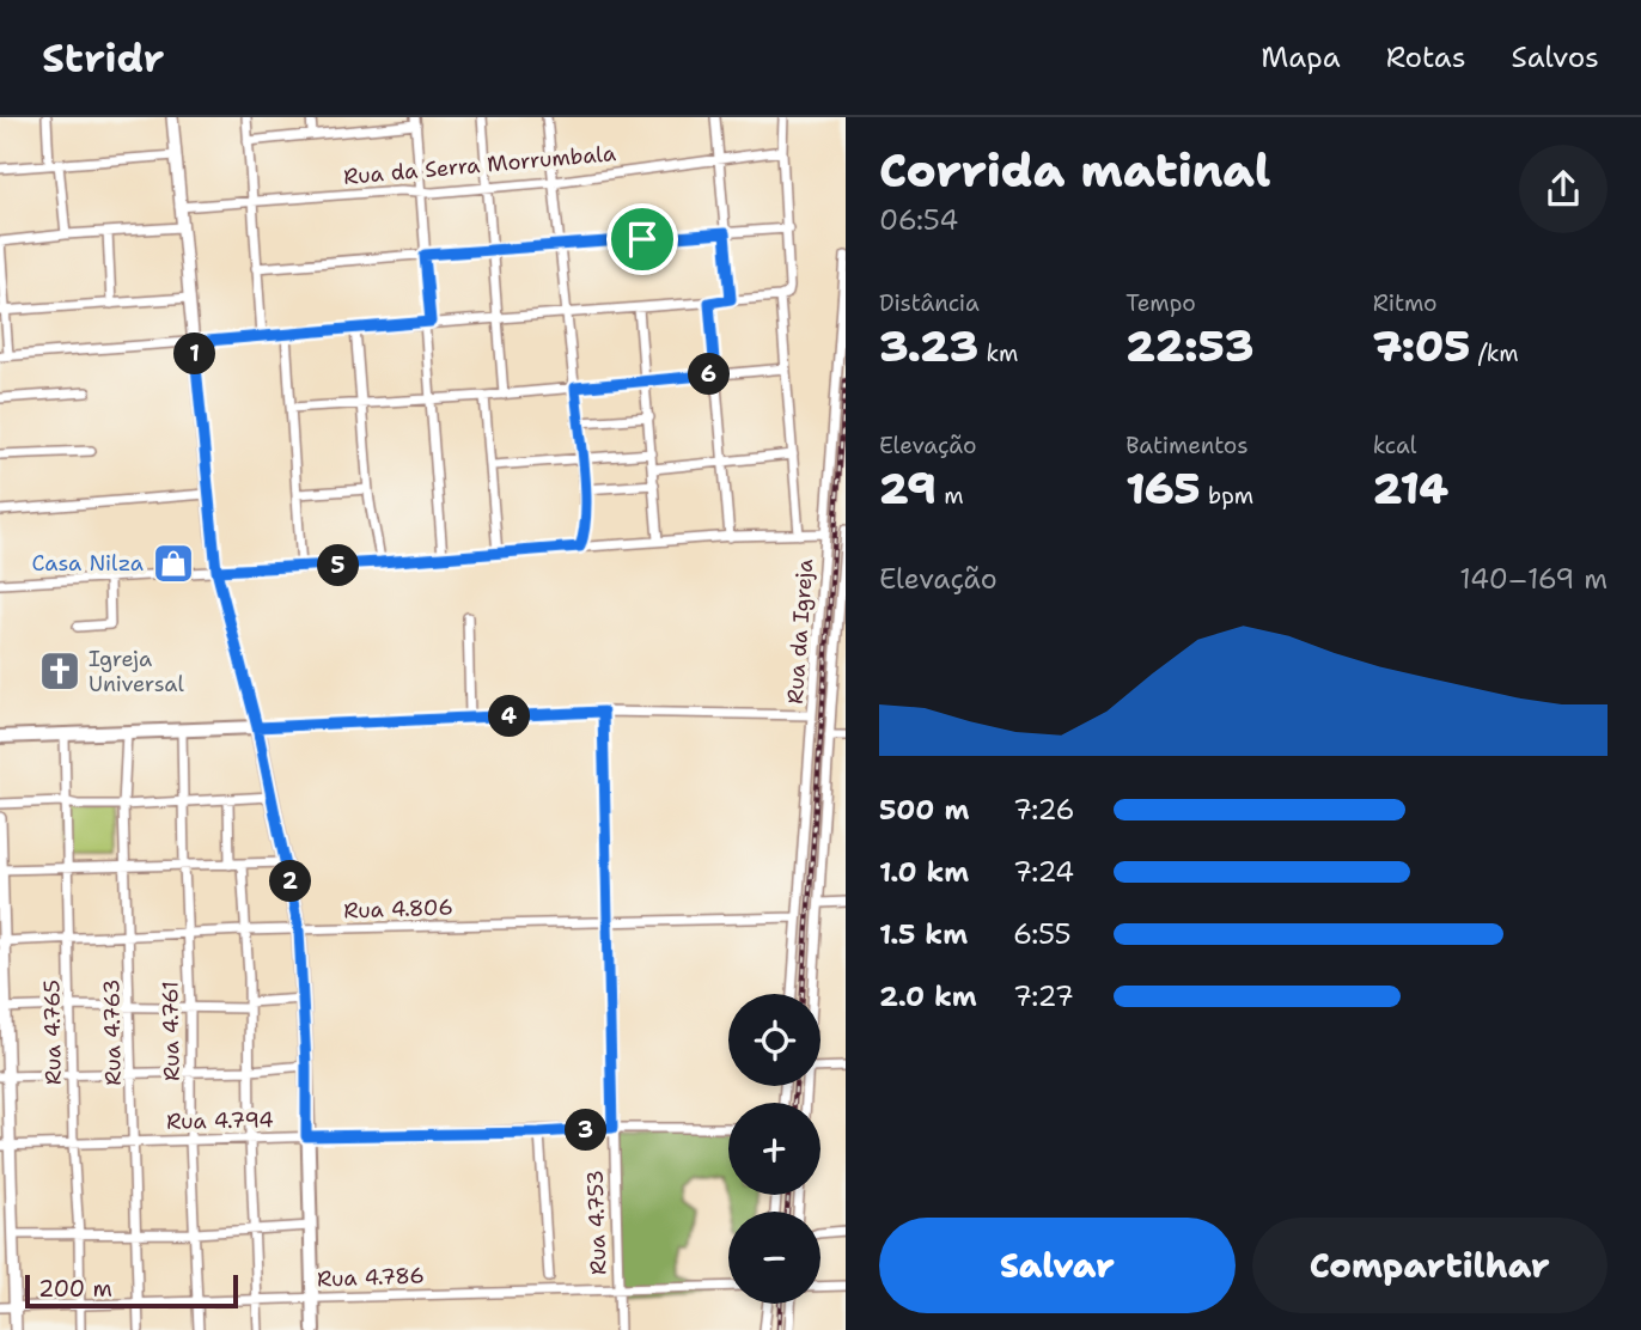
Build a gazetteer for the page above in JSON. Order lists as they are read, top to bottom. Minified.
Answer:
{"streets":{"street":["Rua da Serra Morrumbala","Rua da Igreja","Rua 4.806","Rua 4.761","Rua 4.765","Rua 4.763","Rua 4.794","Rua 4.753","Rua 4.786"]},"crossings":[["Rua da Igreja","Rua 4.806"],["Rua 4.806","Rua 4.761"],["Rua 4.806","Rua 4.765"],["Rua 4.806","Rua 4.763"],["Rua 4.806","Rua 4.753"],["Rua 4.761","Rua 4.794"],["Rua 4.761","Rua 4.786"],["Rua 4.765","Rua 4.794"],["Rua 4.765","Rua 4.786"],["Rua 4.763","Rua 4.794"],["Rua 4.763","Rua 4.786"],["Rua 4.794","Rua 4.753"],["Rua 4.753","Rua 4.786"]],"places":{"shop":["Casa Nilza"],"church":["Igreja Universal"]},"scale_bar":"200 m","page":{"header":"Stridr","nav":["Mapa","Rotas","Salvos"],"heading":["Corrida matinal","06:54"],"stats":[["Distância","3.23 km"],["Tempo","22:53"],["Ritmo","7:05 /km"],["Elevação","29 m"],["Batimentos","165 bpm"],["kcal","214"]],"pins":["1","6","5","4","2","3"],"chart":["Elevação","140–169 m"],"list":[{"name":"500 m","note":"7:26"},{"name":"1.0 km","note":"7:24"},{"name":"1.5 km","note":"6:55"},{"name":"2.0 km","note":"7:27"}],"map_buttons":["+","−"],"buttons":["Salvar","Compartilhar"],"scale":"200 m"}}
